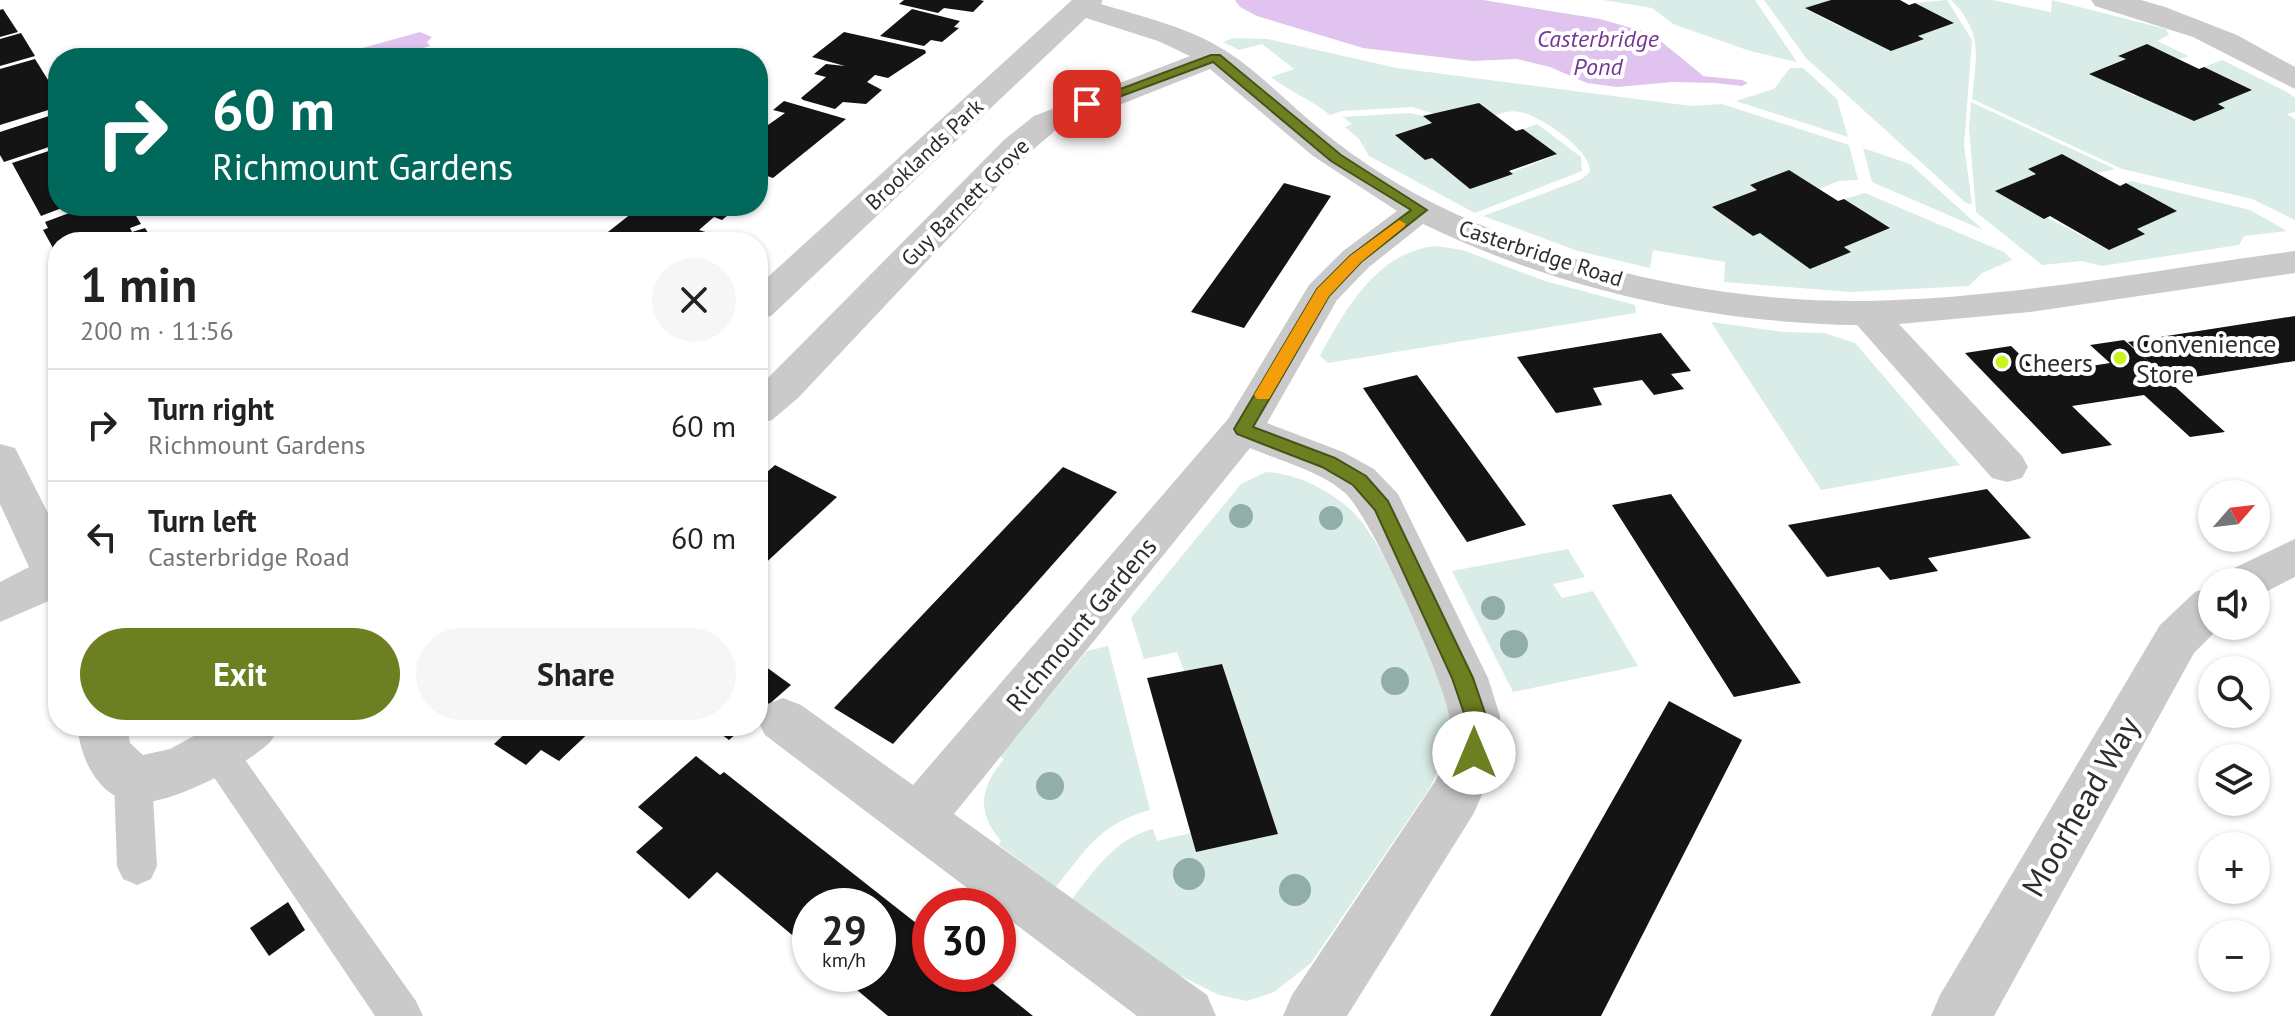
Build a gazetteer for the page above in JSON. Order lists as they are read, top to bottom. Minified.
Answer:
{"streets":{"street":["Brooklands Park","Guy Barnett Grove","Casterbridge Road","Richmount Gardens","Moorhead Way"]},"crossings":[["Brooklands Park","Casterbridge Road"],["Guy Barnett Grove","Casterbridge Road"],["Casterbridge Road","Richmount Gardens"]],"water":["Casterbridge Pond"],"places":["Convenience Store","Cheers"],"north":"top right","page":{"turn":["60 m","Richmount Gardens"],"heading":["1 min","200 m · 11:56"],"list":[{"name":"Turn right","note":"Richmount Gardens","value":"60 m"},{"name":"Turn left","note":"Casterbridge Road","value":"60 m"}],"map_buttons":["+","−"],"buttons":["Exit","Share"],"speed":"29 km/h","limit":"30"}}
